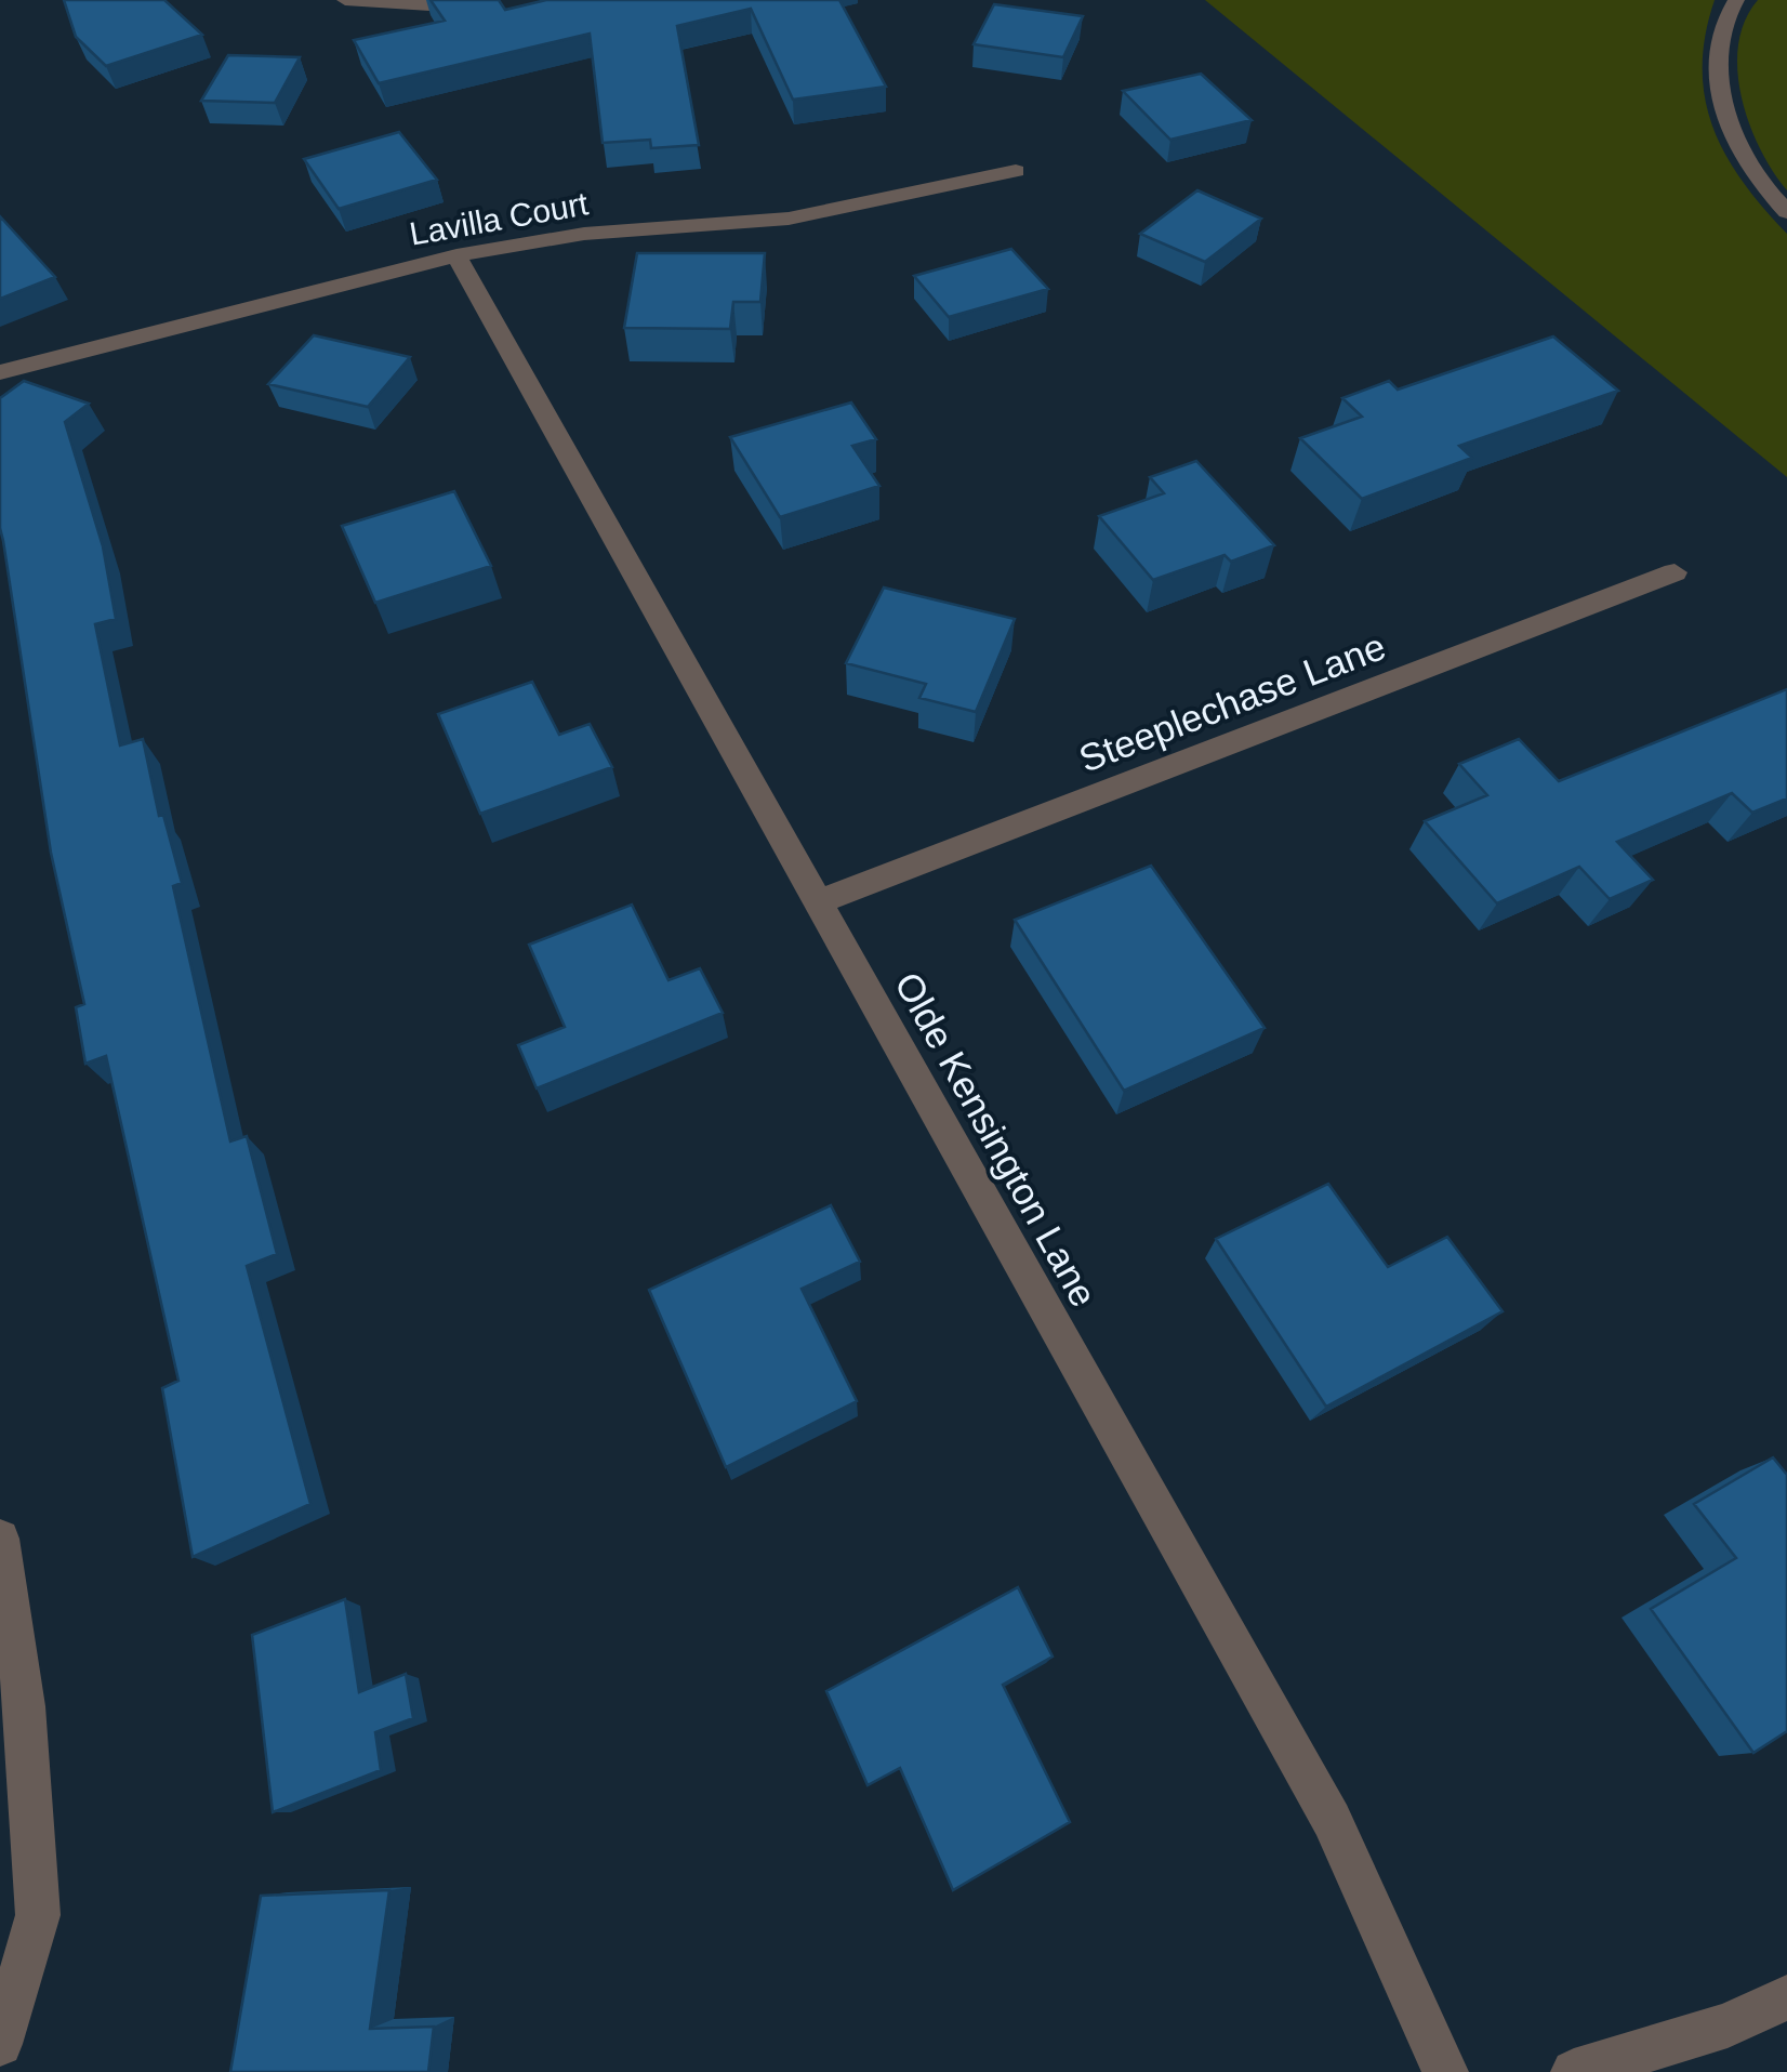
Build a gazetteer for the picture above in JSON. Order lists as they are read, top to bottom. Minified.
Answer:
{"streets":{"street":["Lavilla Court","Steeplechase Lane","Olde Kensington Lane"]},"crossings":[["Lavilla Court","Olde Kensington Lane"],["Steeplechase Lane","Olde Kensington Lane"]]}
